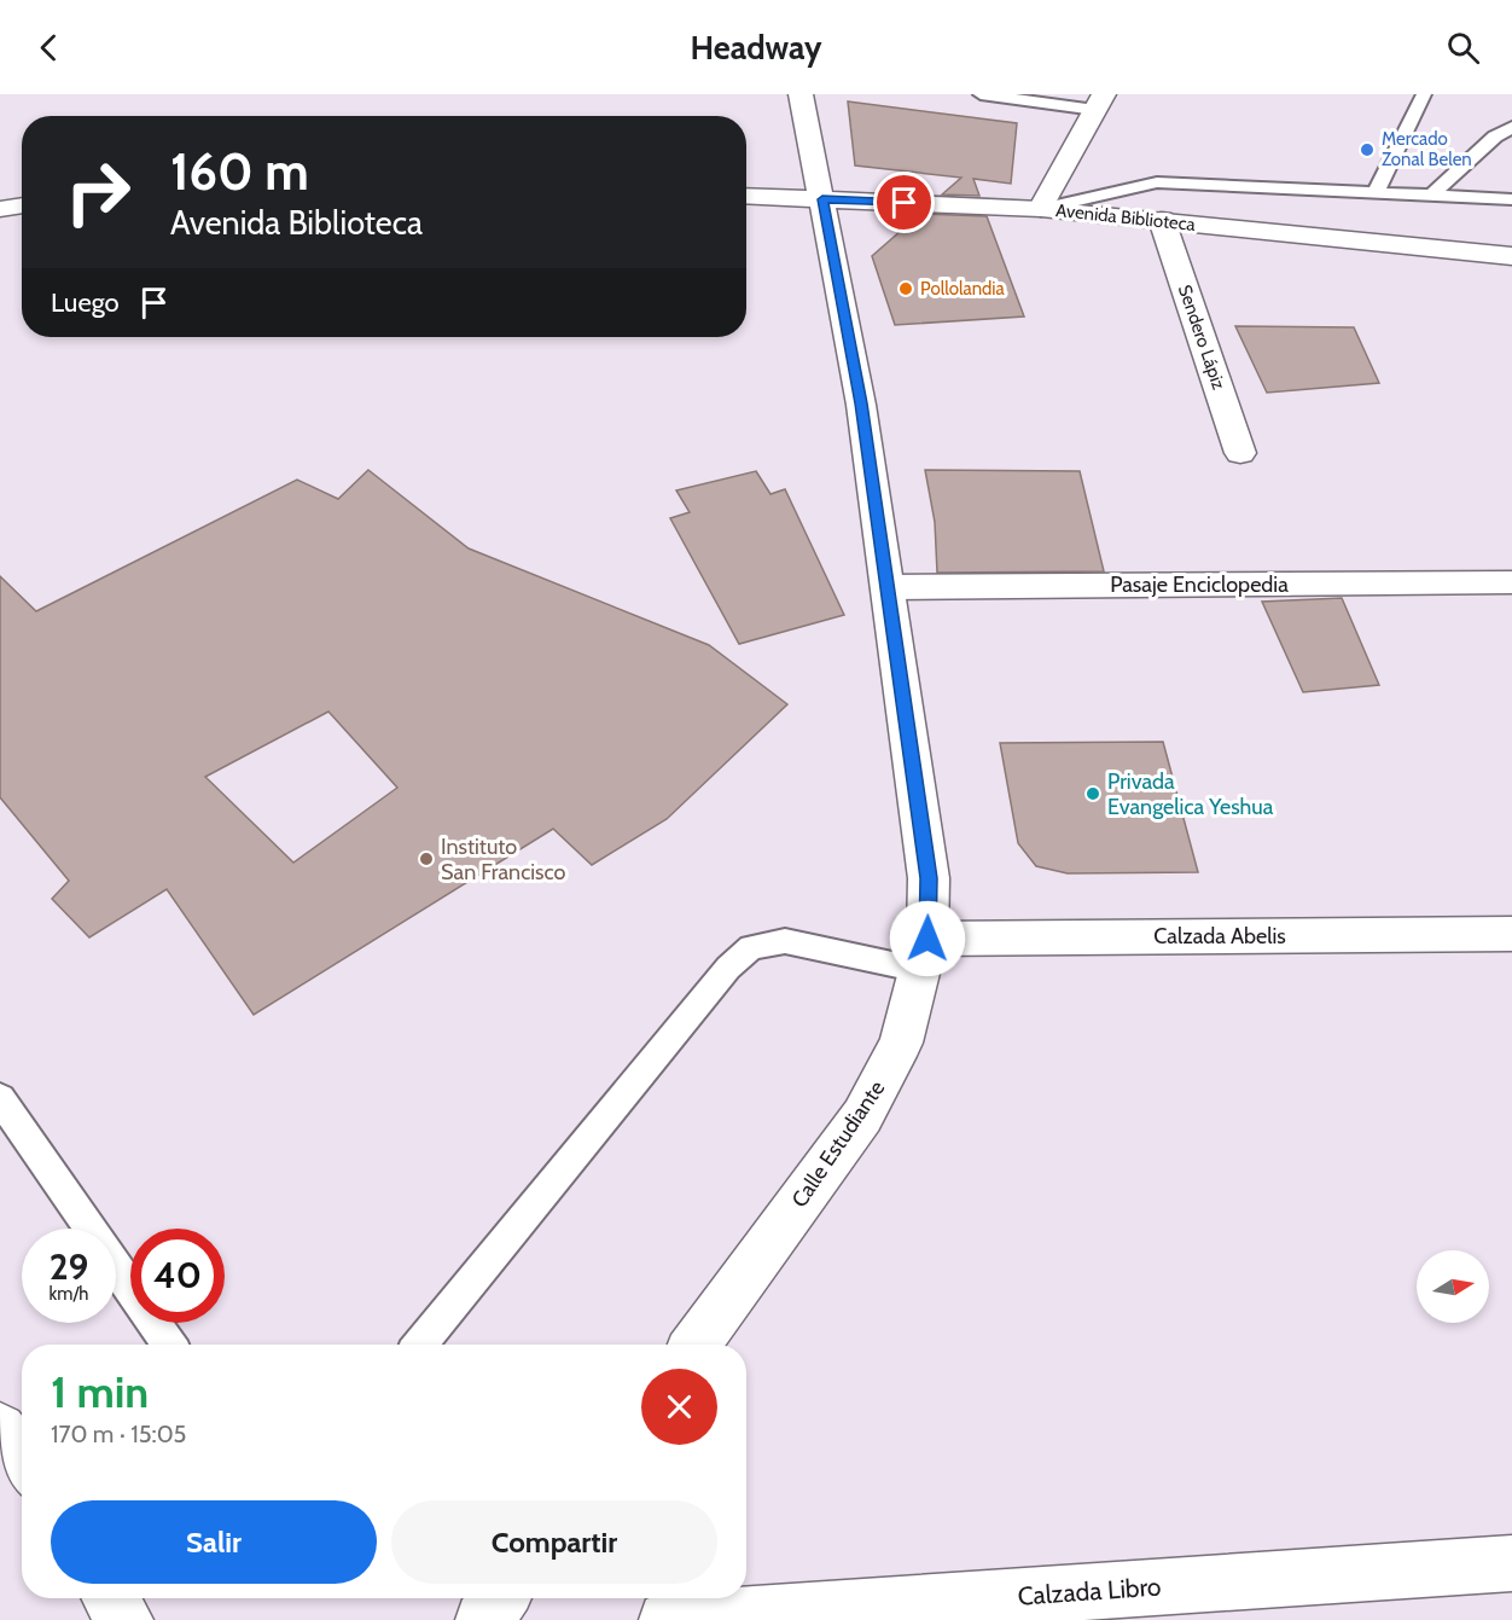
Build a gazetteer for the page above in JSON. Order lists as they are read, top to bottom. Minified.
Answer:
{"streets":{"street":["Avenida Biblioteca","Sendero Lápiz","Pasaje Enciclopedia","Calzada Abelis","Calle Estudiante","Calzada Libro"]},"crossings":[["Avenida Biblioteca","Sendero Lápiz"],["Avenida Biblioteca","Calle Estudiante"],["Pasaje Enciclopedia","Calle Estudiante"],["Calzada Abelis","Calle Estudiante"]],"places":["Mercado Zonal Belen","Pollolandia","Privada Evangelica Yeshua","Instituto San Francisco"],"north":"right","page":{"header":"Headway","turn":["160 m","Avenida Biblioteca"],"then":"Luego","speed":"29 km/h","limit":"40","heading":["1 min","170 m · 15:05"],"buttons":["Salir","Compartir"]}}
